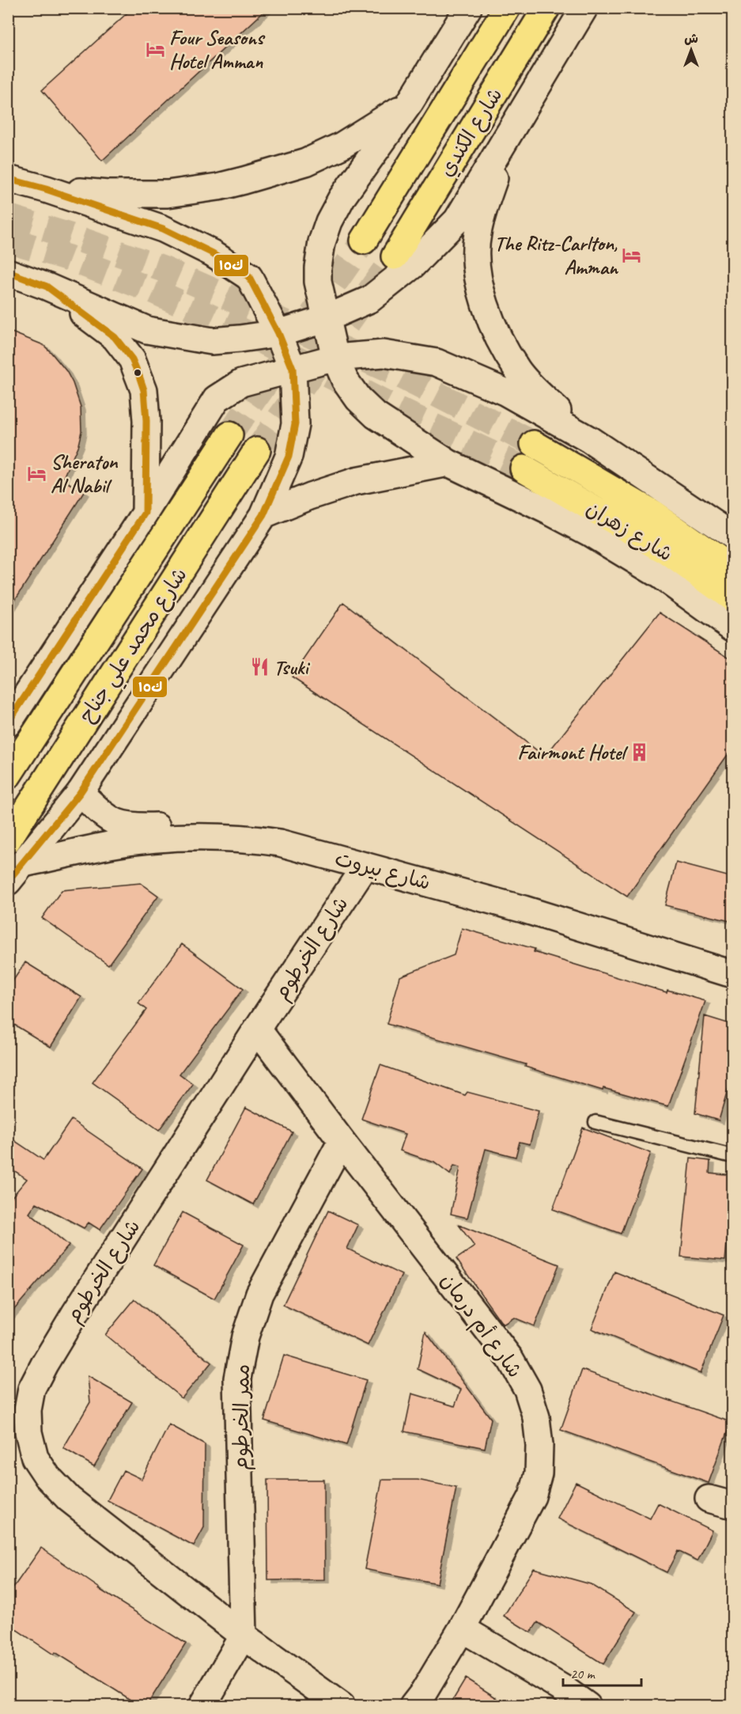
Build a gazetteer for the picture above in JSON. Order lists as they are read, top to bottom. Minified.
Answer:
{"streets":{"main road":["شارع الكندي","شارع زهران","شارع محمد علي جناح","شارع بيروت","شارع الخرطوم","شارع أم درمان","ممر الخرطوم"]},"crossings":[["شارع محمد علي جناح","شارع بيروت"],["شارع بيروت","شارع الخرطوم"],["شارع الخرطوم","شارع أم درمان"],["شارع الخرطوم","ممر الخرطوم"],["شارع أم درمان","ممر الخرطوم"]],"places":{"hotel":["Four Seasons Hotel Amman","The Ritz-Carlton, Amman","Sheraton Al Nabil"],"restaurant":["Tsuki"],"building":["Fairmont Hotel"]},"lines":["transit line ك١٥"],"scale_bar":"20 m","north":"top"}
